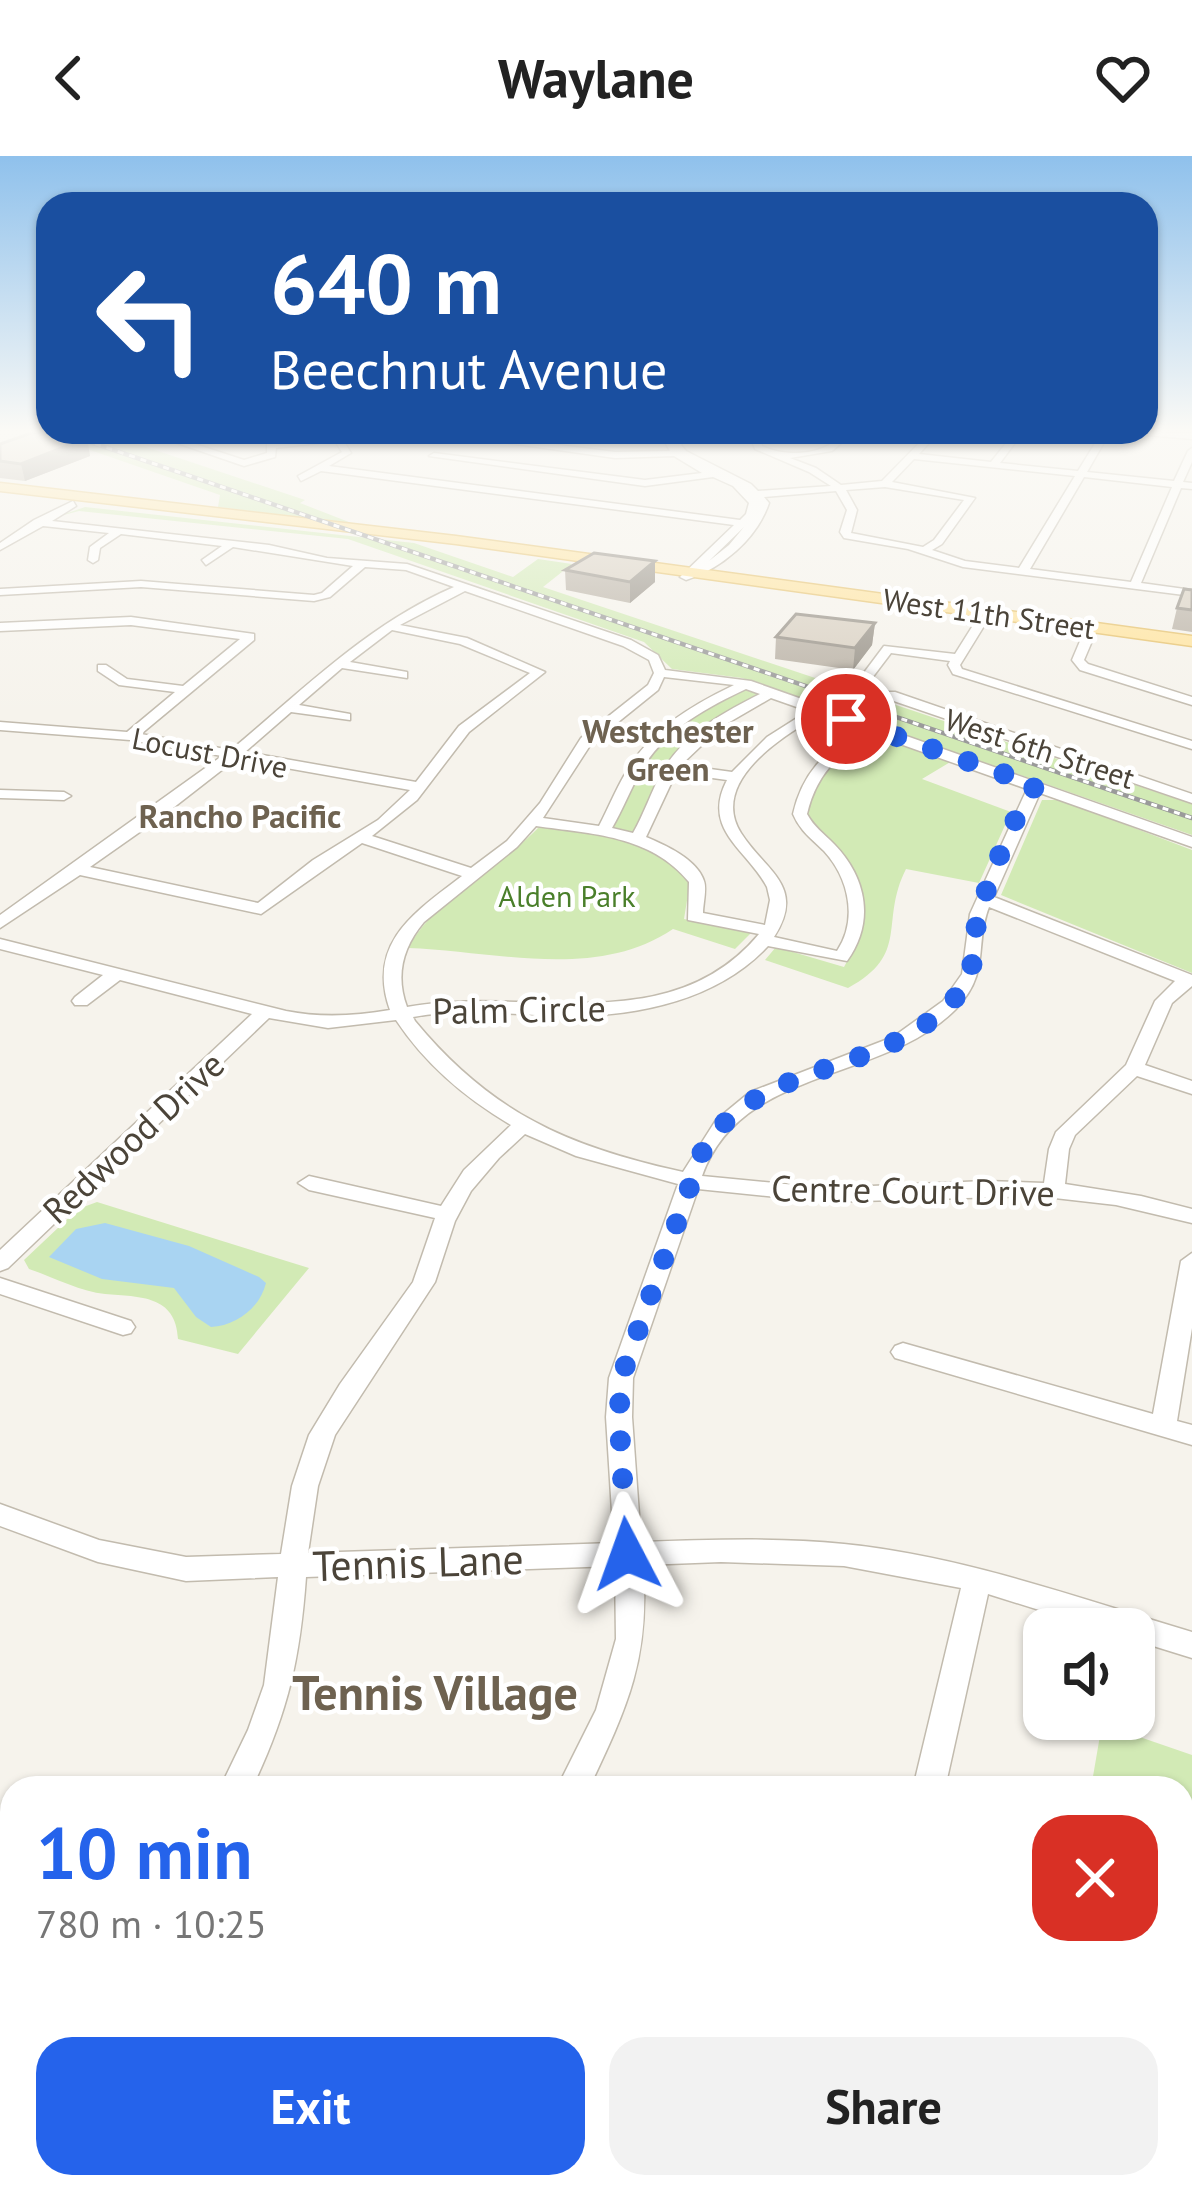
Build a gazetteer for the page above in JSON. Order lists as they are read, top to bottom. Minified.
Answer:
{"streets":{"main road":["West 11th Street"],"street":["West 6th Street","Locust Drive","Palm Circle","Redwood Drive","Centre Court Drive","Tennis Lane"]},"crossings":[["Palm Circle","Redwood Drive"],["Palm Circle","Centre Court Drive"]],"districts":["Westchester Green","Rancho Pacific","Tennis Village"],"parks":["Alden Park"],"page":{"header":"Waylane","turn":["640 m","Beechnut Avenue"],"heading":["10 min","780 m · 10:25"],"buttons":["Exit","Share"]}}
